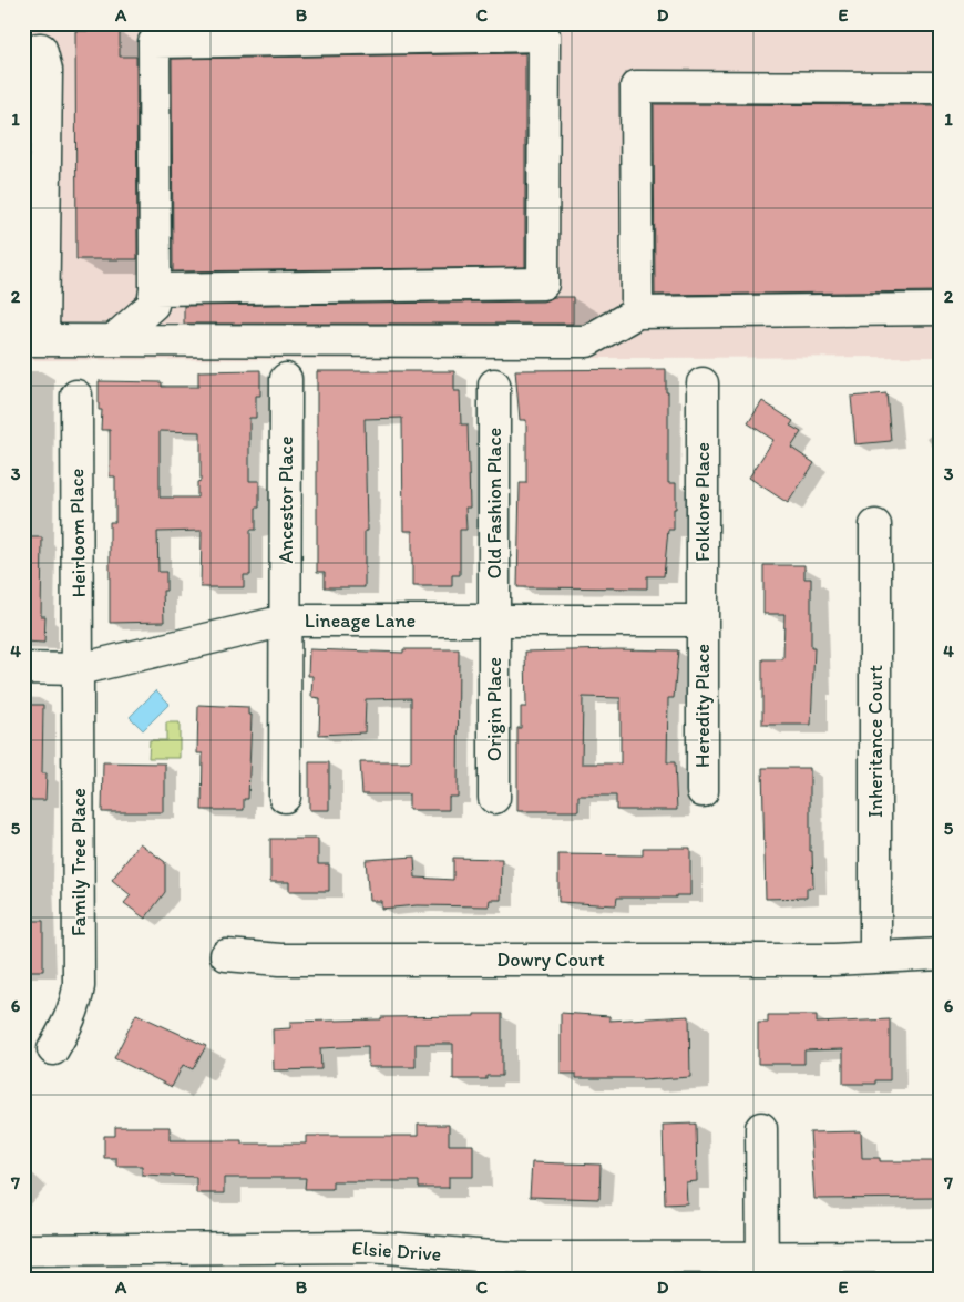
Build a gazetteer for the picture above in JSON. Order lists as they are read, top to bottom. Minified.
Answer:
{"streets":{"street":["Ancestor Place","Folklore Place","Old Fashion Place","Heirloom Place","Lineage Lane","Heredity Place","Origin Place","Inheritance Court","Family Tree Place","Dowry Court","Elsie Drive"]},"crossings":[["Ancestor Place","Lineage Lane"],["Folklore Place","Lineage Lane"],["Folklore Place","Heredity Place"],["Old Fashion Place","Lineage Lane"],["Old Fashion Place","Origin Place"],["Heirloom Place","Lineage Lane"],["Heirloom Place","Family Tree Place"],["Lineage Lane","Heredity Place"],["Lineage Lane","Origin Place"],["Lineage Lane","Family Tree Place"],["Inheritance Court","Dowry Court"]],"grid":{"columns":["A","B","C","D","E"],"rows":["1","2","3","4","5","6","7"]}}
